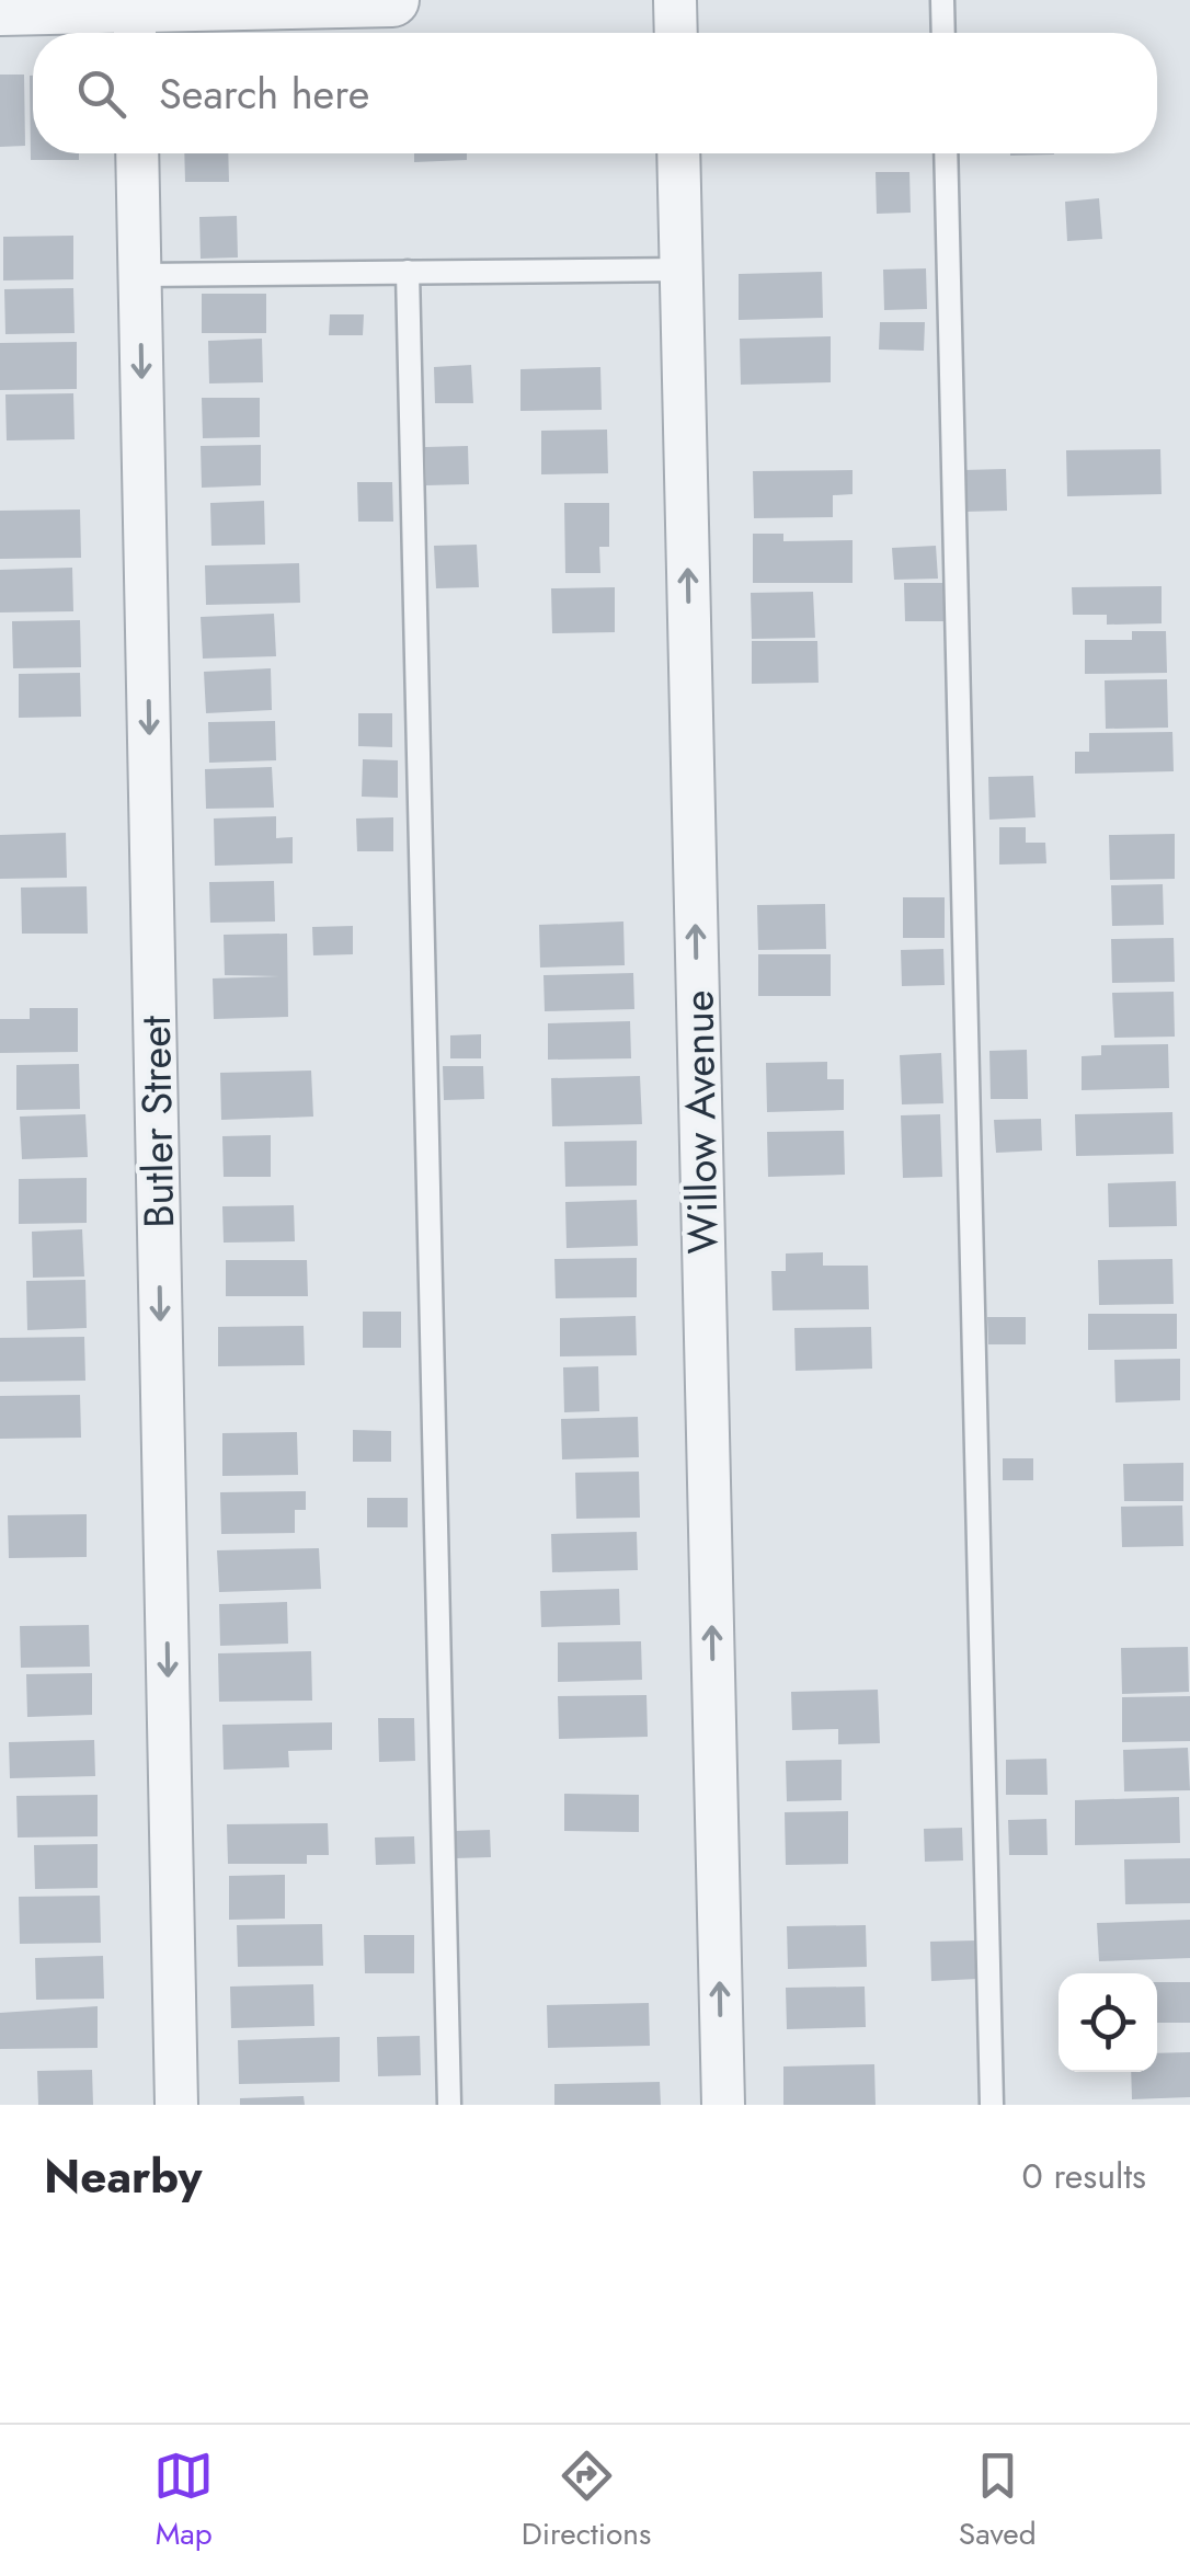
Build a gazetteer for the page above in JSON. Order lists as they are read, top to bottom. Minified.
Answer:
{"streets":{"street":["Butler Street","Willow Avenue"]},"one_way":["Butler Street","Willow Avenue"],"page":{"search":"Search here","heading":["Nearby","0 results"],"nav":["Map","Directions","Saved"]}}
